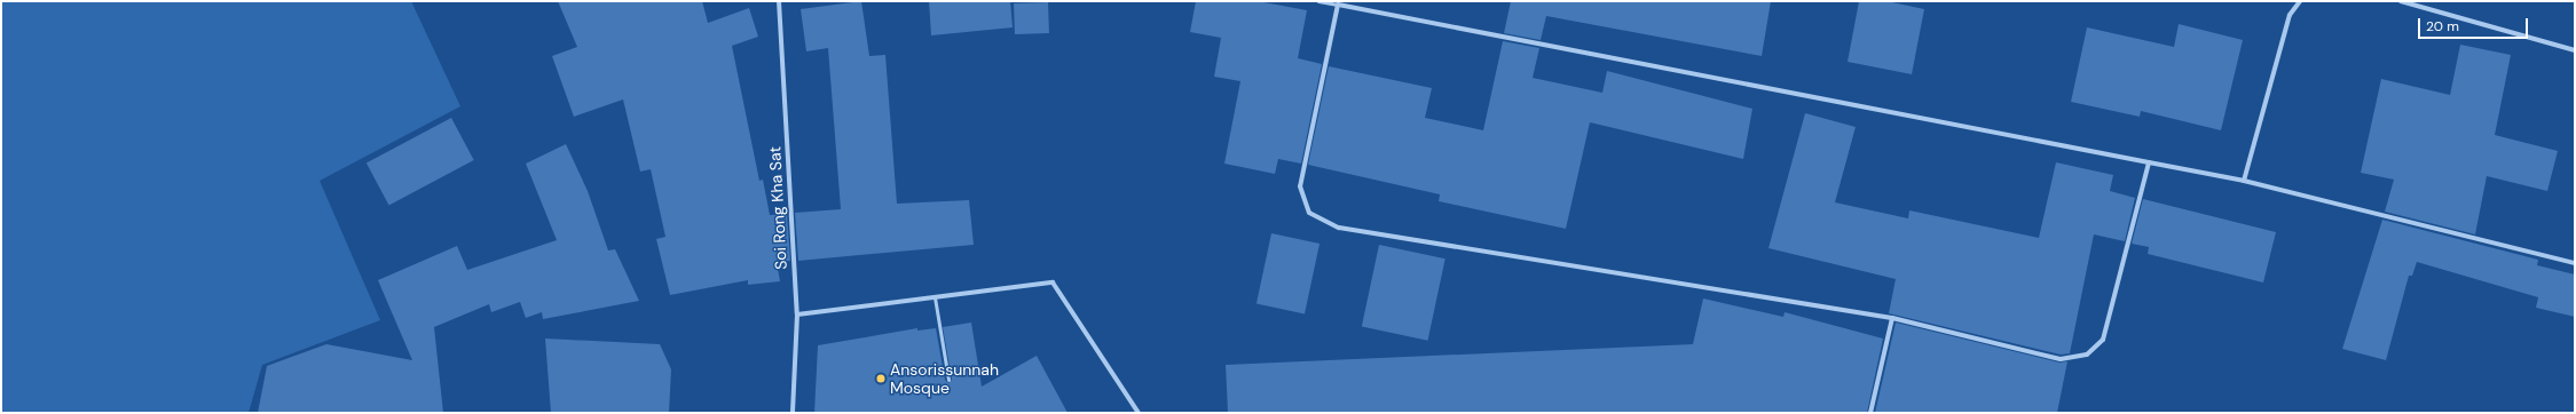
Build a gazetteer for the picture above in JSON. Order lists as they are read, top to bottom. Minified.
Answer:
{"streets":{"street":["Soi Rong Kha Sat"]},"places":["Ansorissunnah Mosque"],"scale_bar":"20 m"}
